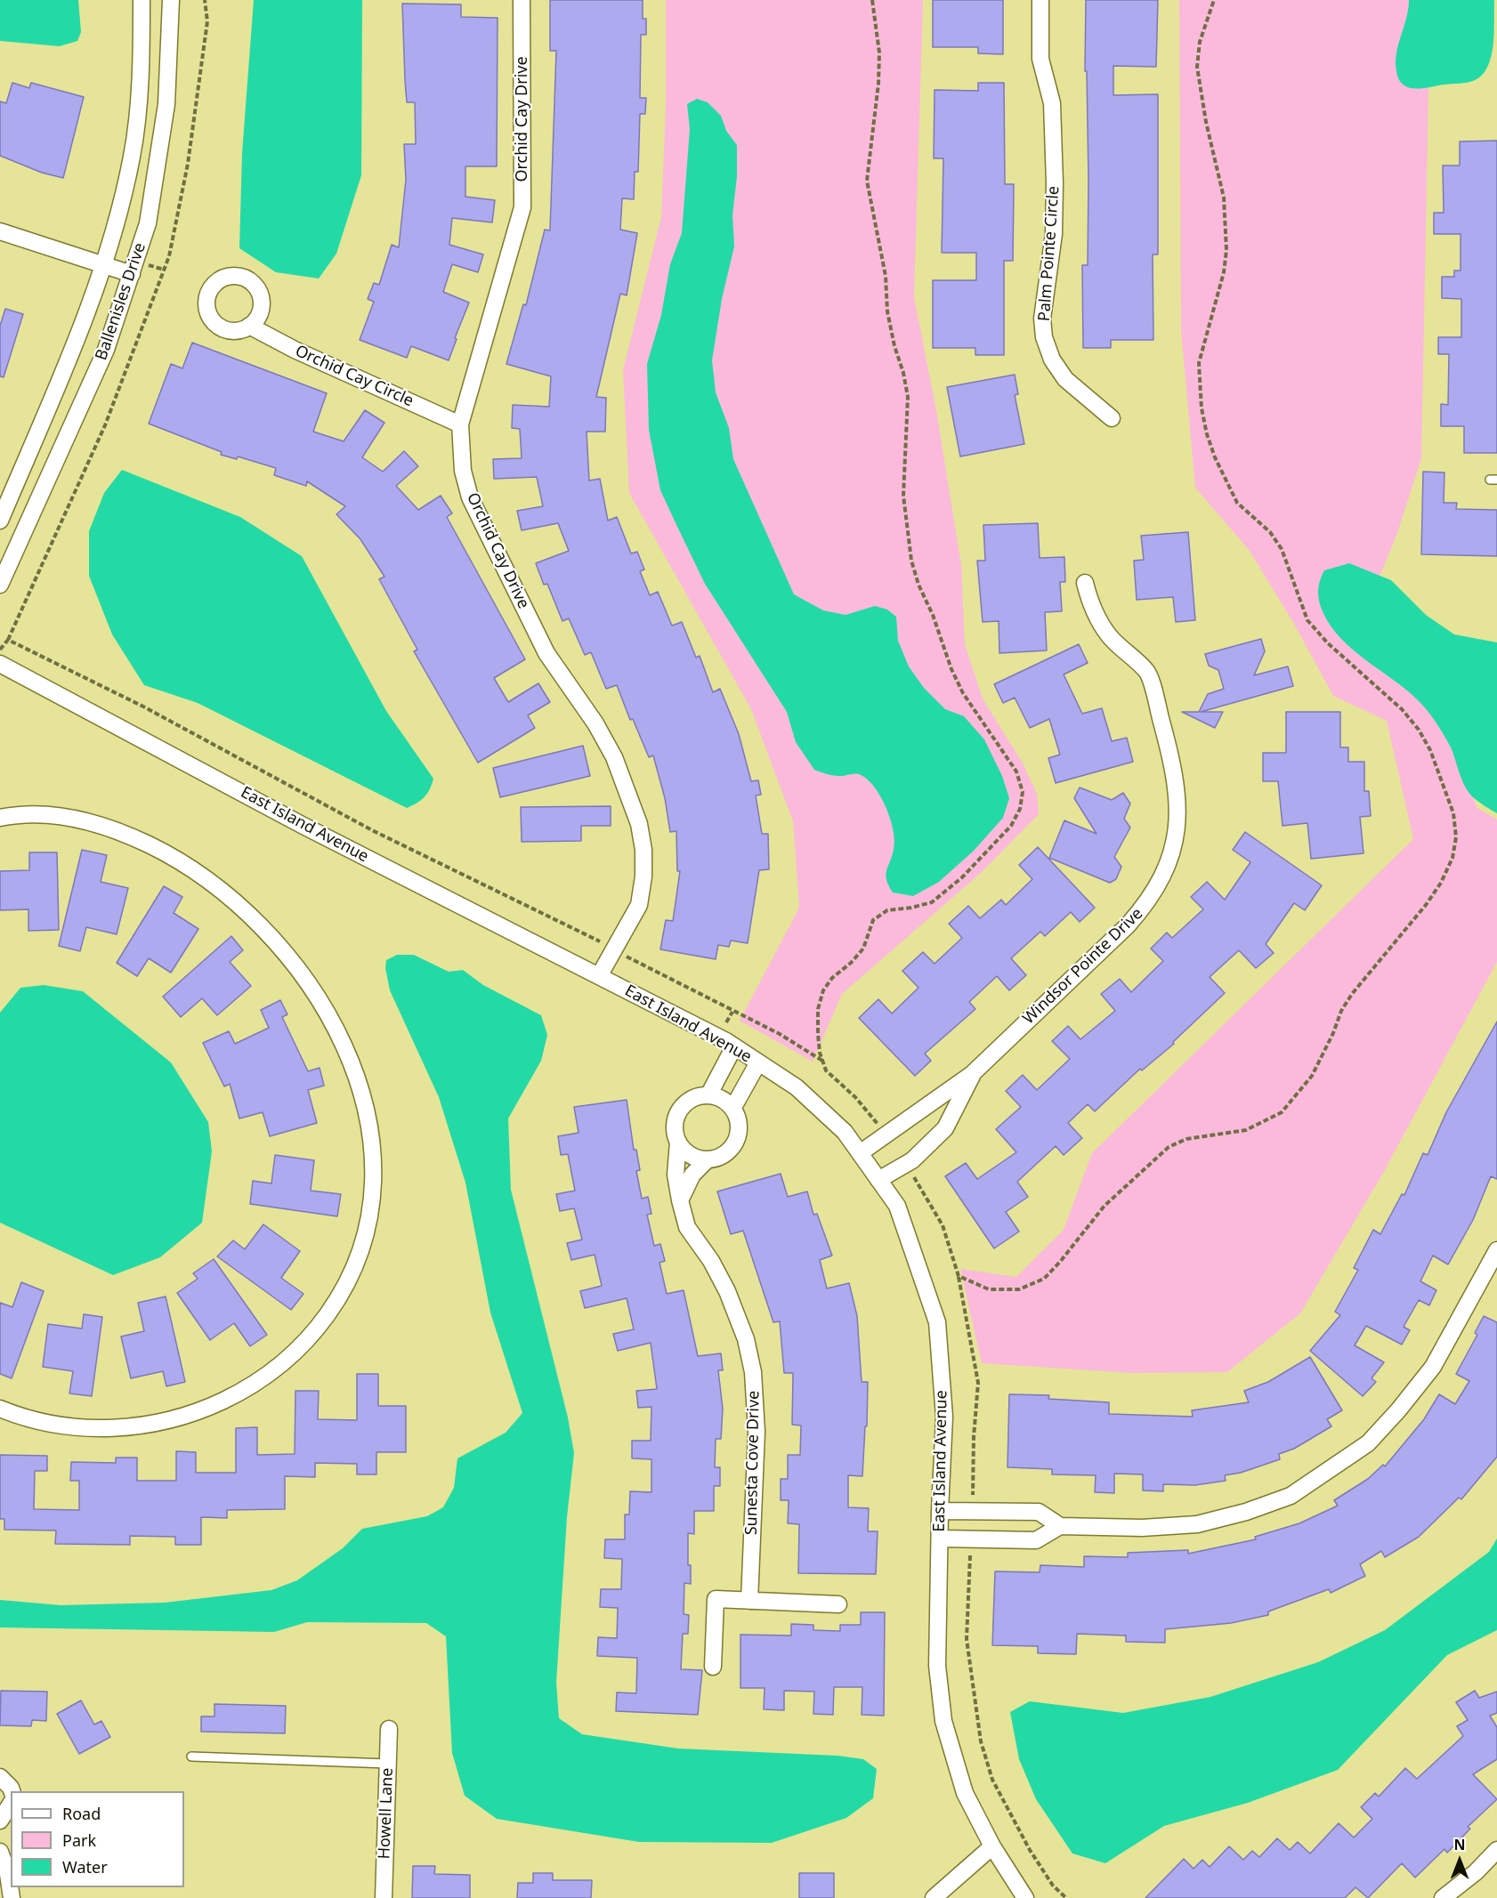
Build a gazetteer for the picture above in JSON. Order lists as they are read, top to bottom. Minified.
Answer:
{"streets":{"street":["Orchid Cay Drive","Palm Pointe Circle","Ballenisles Drive","Orchid Cay Circle","East Island Avenue","Windsor Pointe Drive","Sunesta Cove Drive","Howell Lane"]},"crossings":[["Orchid Cay Drive","Orchid Cay Circle"],["Orchid Cay Drive","East Island Avenue"],["East Island Avenue","Windsor Pointe Drive"]],"legend":["Road","Park","Water"],"north":"top"}
